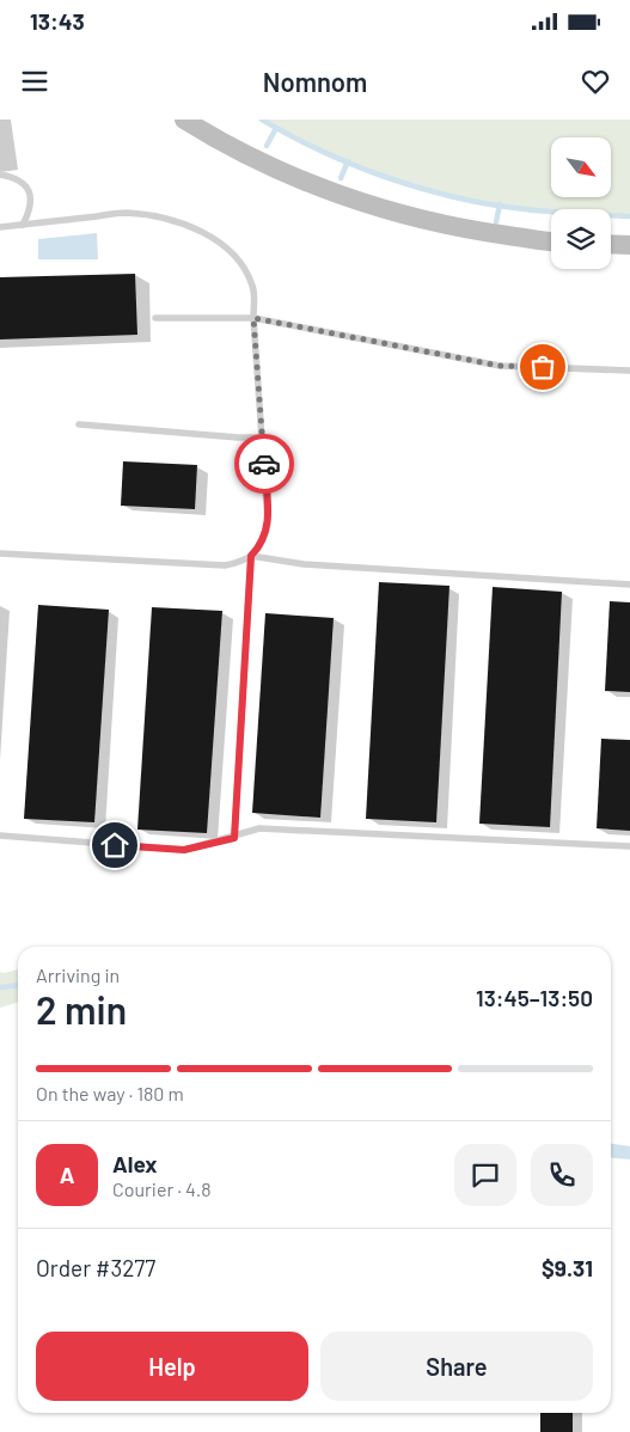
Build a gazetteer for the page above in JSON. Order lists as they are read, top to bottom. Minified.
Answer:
{"north":"bottom right","page":{"status":"13:43","header":"Nomnom","heading":["2 min","Arriving in","13:45–13:50"],"panel":["Alex","Courier · 4.8","Order #3277","$9.31"],"bar":"On the way · 180 m","round":"A","buttons":["Help","Share"]}}
